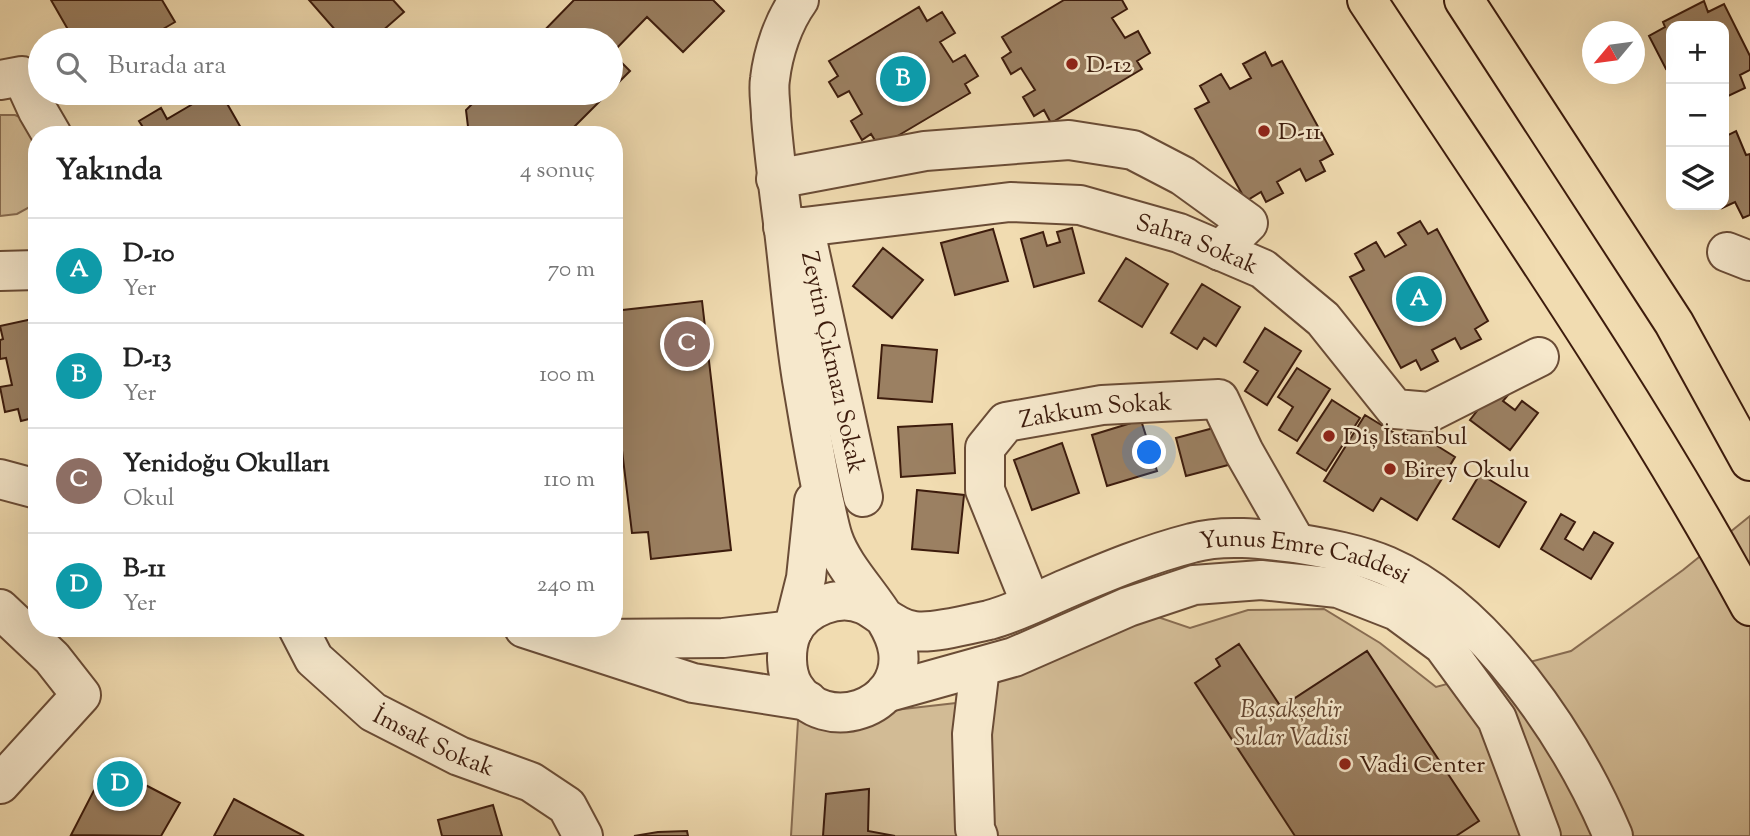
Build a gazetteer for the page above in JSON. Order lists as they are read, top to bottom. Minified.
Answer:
{"streets":{"street":["Sahra Sokak","Zeytin Çıkmazı Sokak","Zakkum Sokak","Yunus Emre Caddesi","İmsak Sokak"]},"crossings":[["Sahra Sokak","Zeytin Çıkmazı Sokak"],["Zakkum Sokak","Yunus Emre Caddesi"]],"parks":["Başakşehir Sular Vadisi"],"places":["D-12","D-11","Diş İstanbul","Birey Okulu","Vadi Center"],"north":"bottom left","page":{"map_buttons":["+","−"],"search":"Burada ara","pins":["B","A","C","D"],"heading":["Yakında","4 sonuç"],"list":[{"mark":"A","name":"D-10","note":"Yer","value":"70 m"},{"mark":"B","name":"D-13","note":"Yer","value":"100 m"},{"mark":"C","name":"Yenidoğu Okulları","note":"Okul","value":"110 m"},{"mark":"D","name":"B-11","note":"Yer","value":"240 m"}]}}
